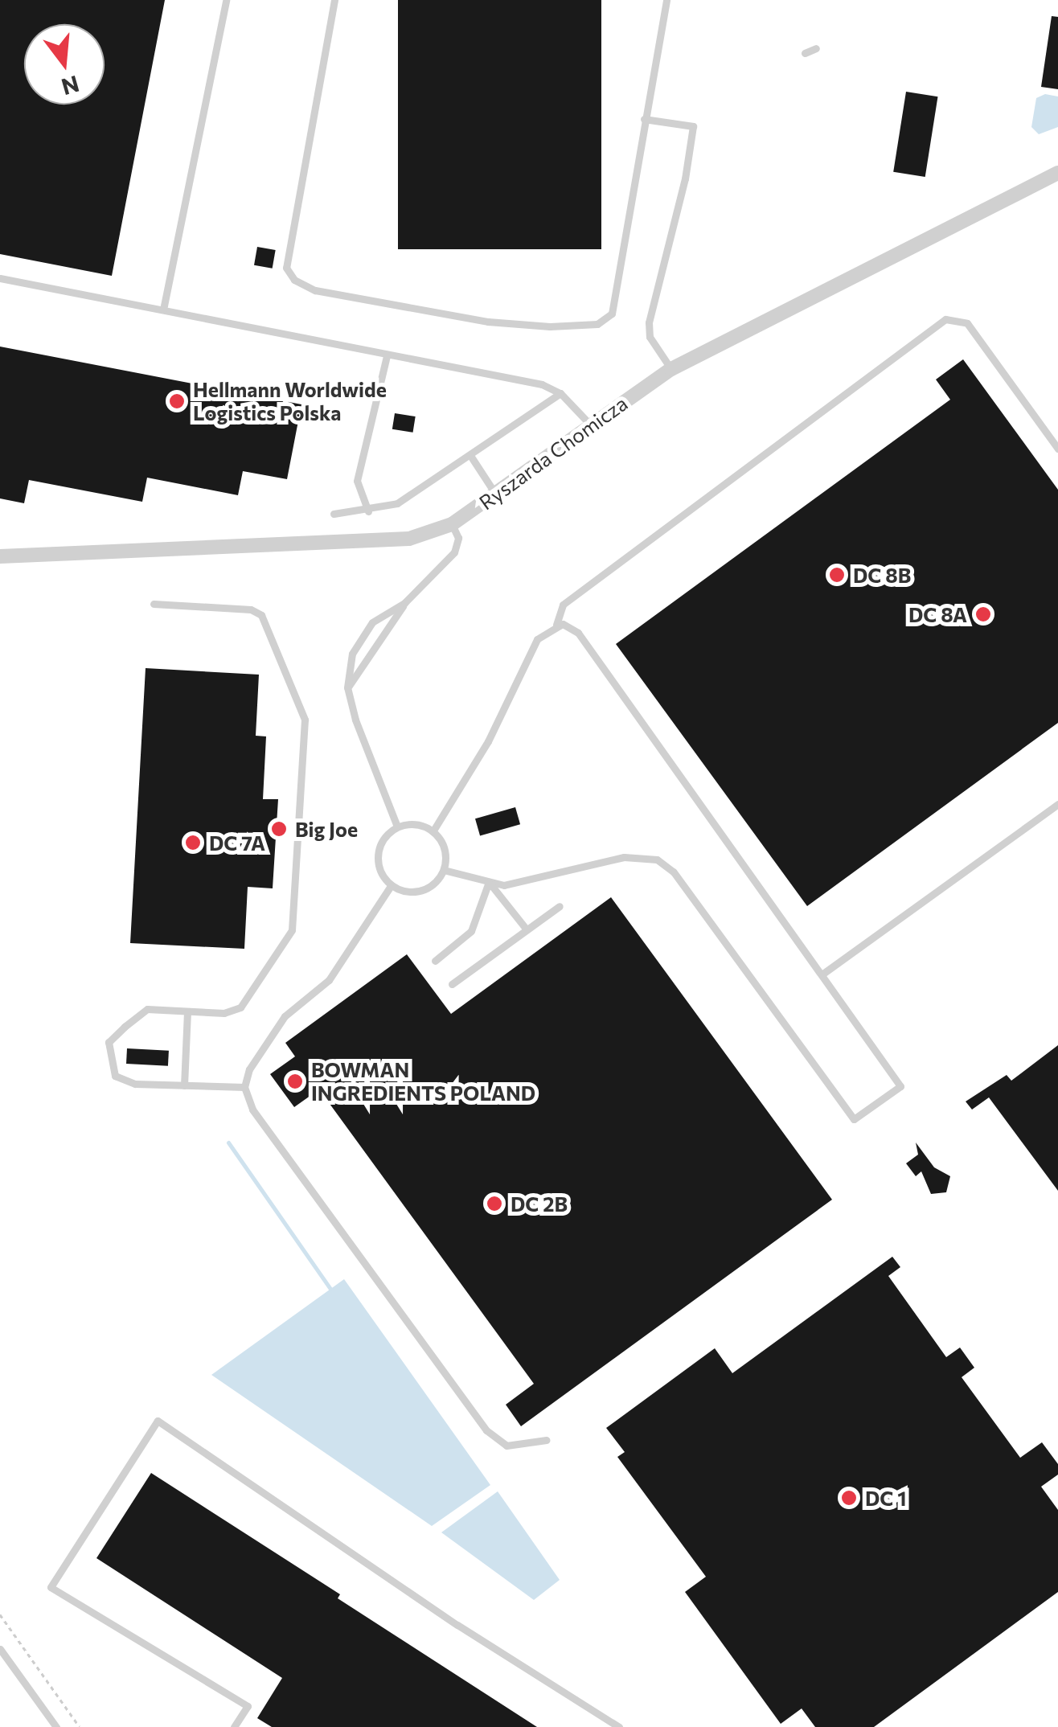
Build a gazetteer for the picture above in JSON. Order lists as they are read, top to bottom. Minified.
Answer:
{"streets":{"street":["Ryszarda Chomicza"]},"places":["Hellmann Worldwide Logistics Polska","DC 8B","DC 8A","Big Joe","DC 7A","BOWMAN INGREDIENTS POLAND","DC 2B","DC 1"],"north":"bottom"}
